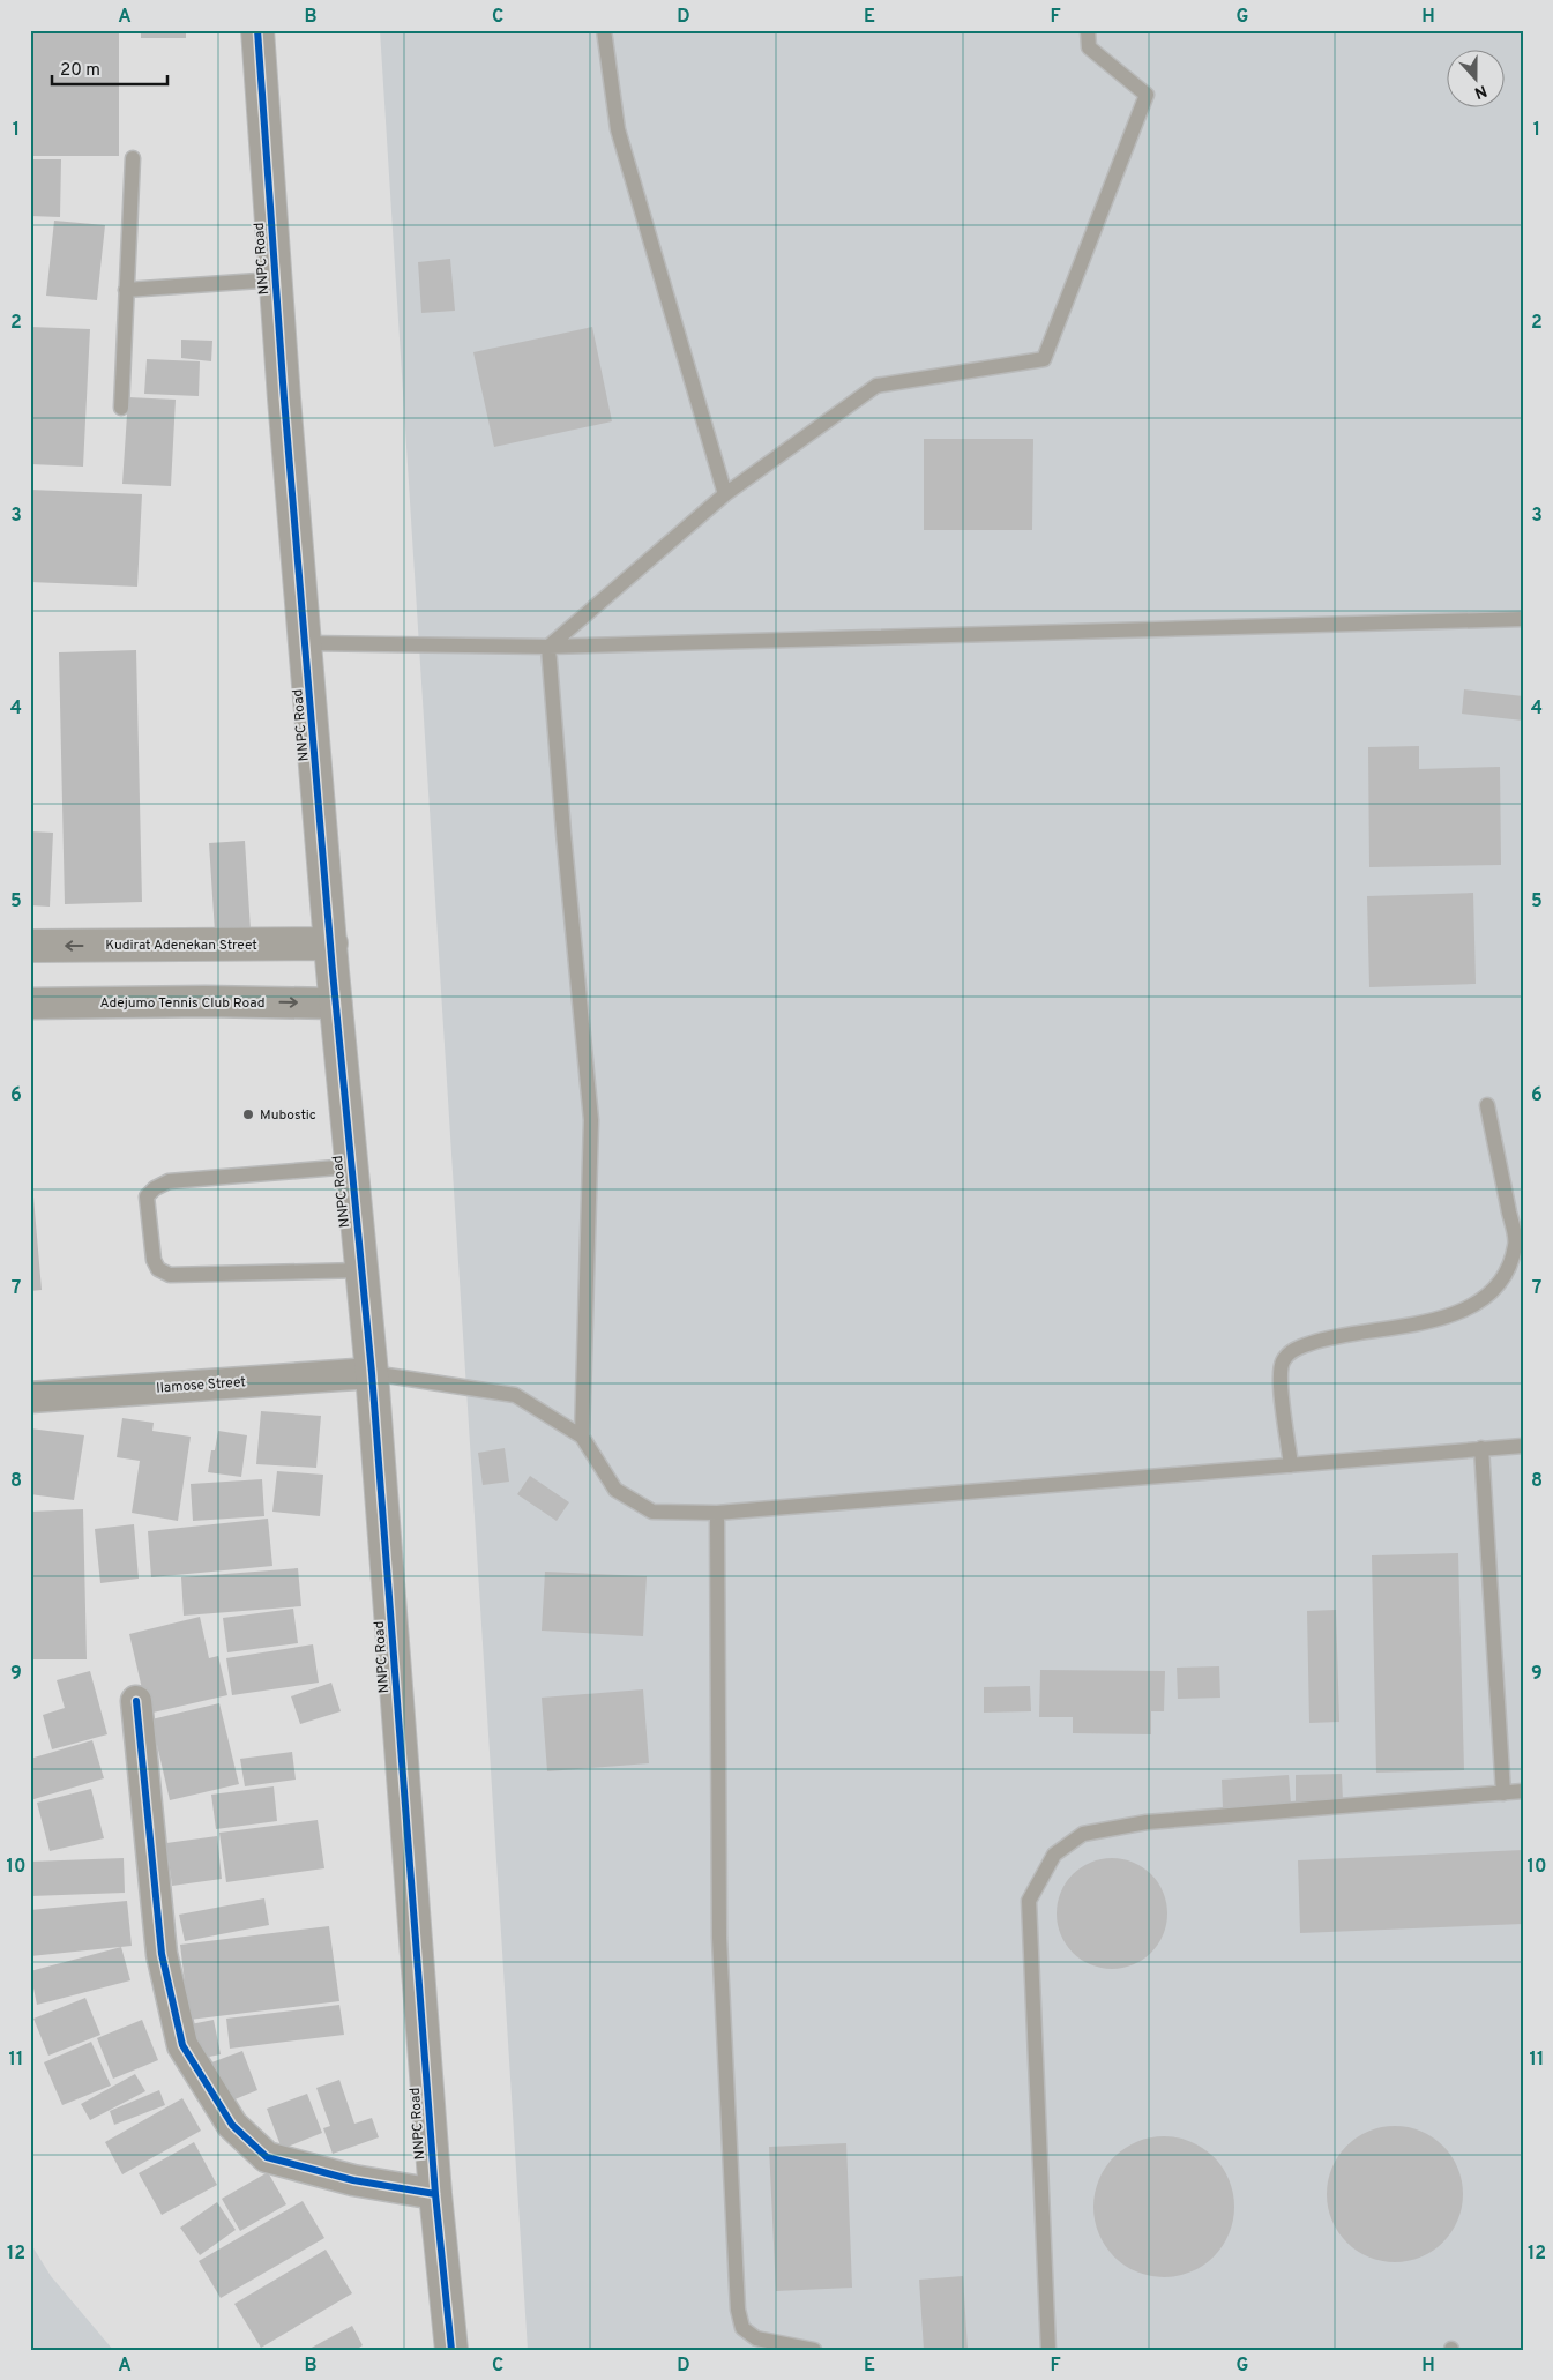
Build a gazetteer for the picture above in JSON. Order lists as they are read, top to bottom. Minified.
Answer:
{"streets":{"street":["NNPC Road","Kudirat Adenekan Street","Adejumo Tennis Club Road","Ilamose Street"]},"crossings":[["NNPC Road","Kudirat Adenekan Street"],["NNPC Road","Adejumo Tennis Club Road"],["NNPC Road","Ilamose Street"]],"one_way":["Kudirat Adenekan Street","Adejumo Tennis Club Road"],"places":["Mubostic"],"scale_bar":"20 m","north":"bottom","grid":{"columns":["A","B","C","D","E","F","G","H"],"rows":["1","2","3","4","5","6","7","8","9","10","11","12"]}}
